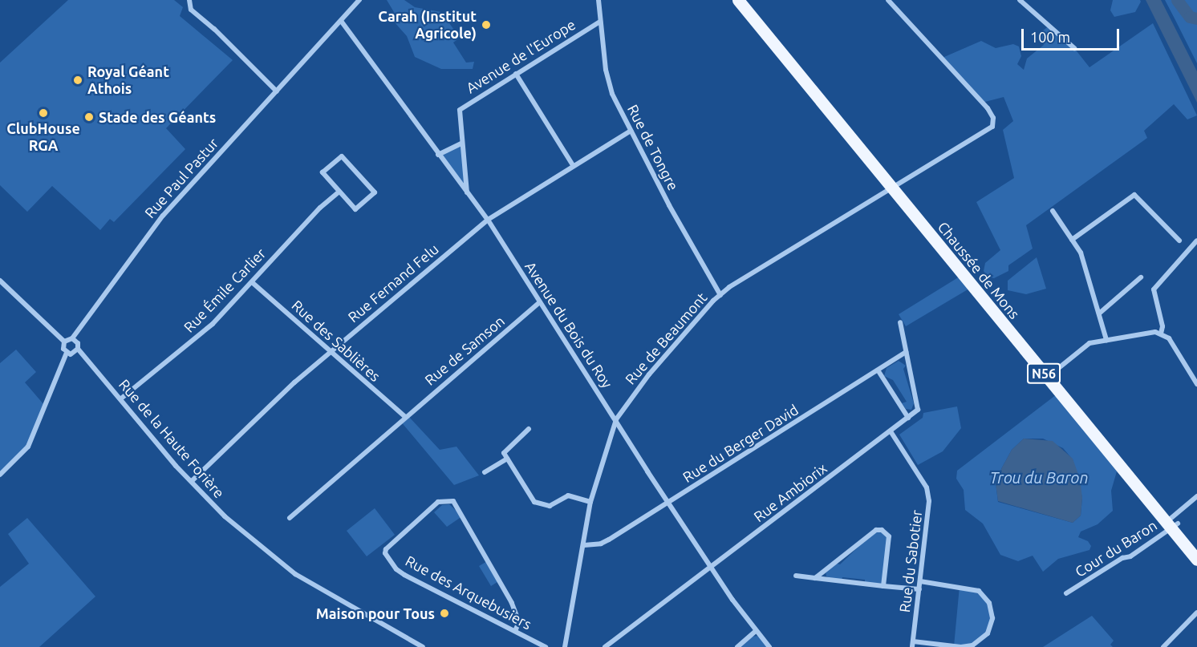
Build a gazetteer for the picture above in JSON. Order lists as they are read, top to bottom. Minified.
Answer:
{"streets":{"main road":["Chaussée de Mons","N56"],"street":["Avenue de l'Europe","Rue de Tongre","Rue Paul Pastur","Rue Fernand Felu","Rue Émile Carlier","Avenue du Bois du Roy","Rue de Beaumont","Rue des Sablières","Rue de Samson","Rue de la Haute Forière","Rue du Berger David","Rue Ambiorix","Cour du Baron","Rue du Sabotier","Rue des Arquebusiers"]},"crossings":[["Avenue de l'Europe","Rue de Tongre"],["Avenue de l'Europe","Avenue du Bois du Roy"],["Rue de Tongre","Rue Fernand Felu"],["Rue de Tongre","Rue de Beaumont"],["Rue Paul Pastur","Avenue du Bois du Roy"],["Rue Paul Pastur","Rue de la Haute Forière"],["Chaussée de Mons","Rue de Beaumont"],["Chaussée de Mons","Cour du Baron"],["Rue Fernand Felu","Avenue du Bois du Roy"],["Rue Fernand Felu","Rue des Sablières"],["Rue Fernand Felu","Rue de la Haute Forière"],["Rue Émile Carlier","Rue des Sablières"],["Rue Émile Carlier","Rue de la Haute Forière"],["Avenue du Bois du Roy","Rue de Beaumont"],["Avenue du Bois du Roy","Rue de Samson"],["Avenue du Bois du Roy","Rue du Berger David"],["Avenue du Bois du Roy","Rue Ambiorix"],["Rue de Beaumont","Rue du Berger David"],["Rue des Sablières","Rue de Samson"],["Rue Ambiorix","Rue du Sabotier"]],"water":["Trou du Baron"],"places":["Carah (Institut Agricole)","Royal Géant Athois","ClubHouse RGA","Stade des Géants","Maison pour Tous"],"scale_bar":"100 m"}
